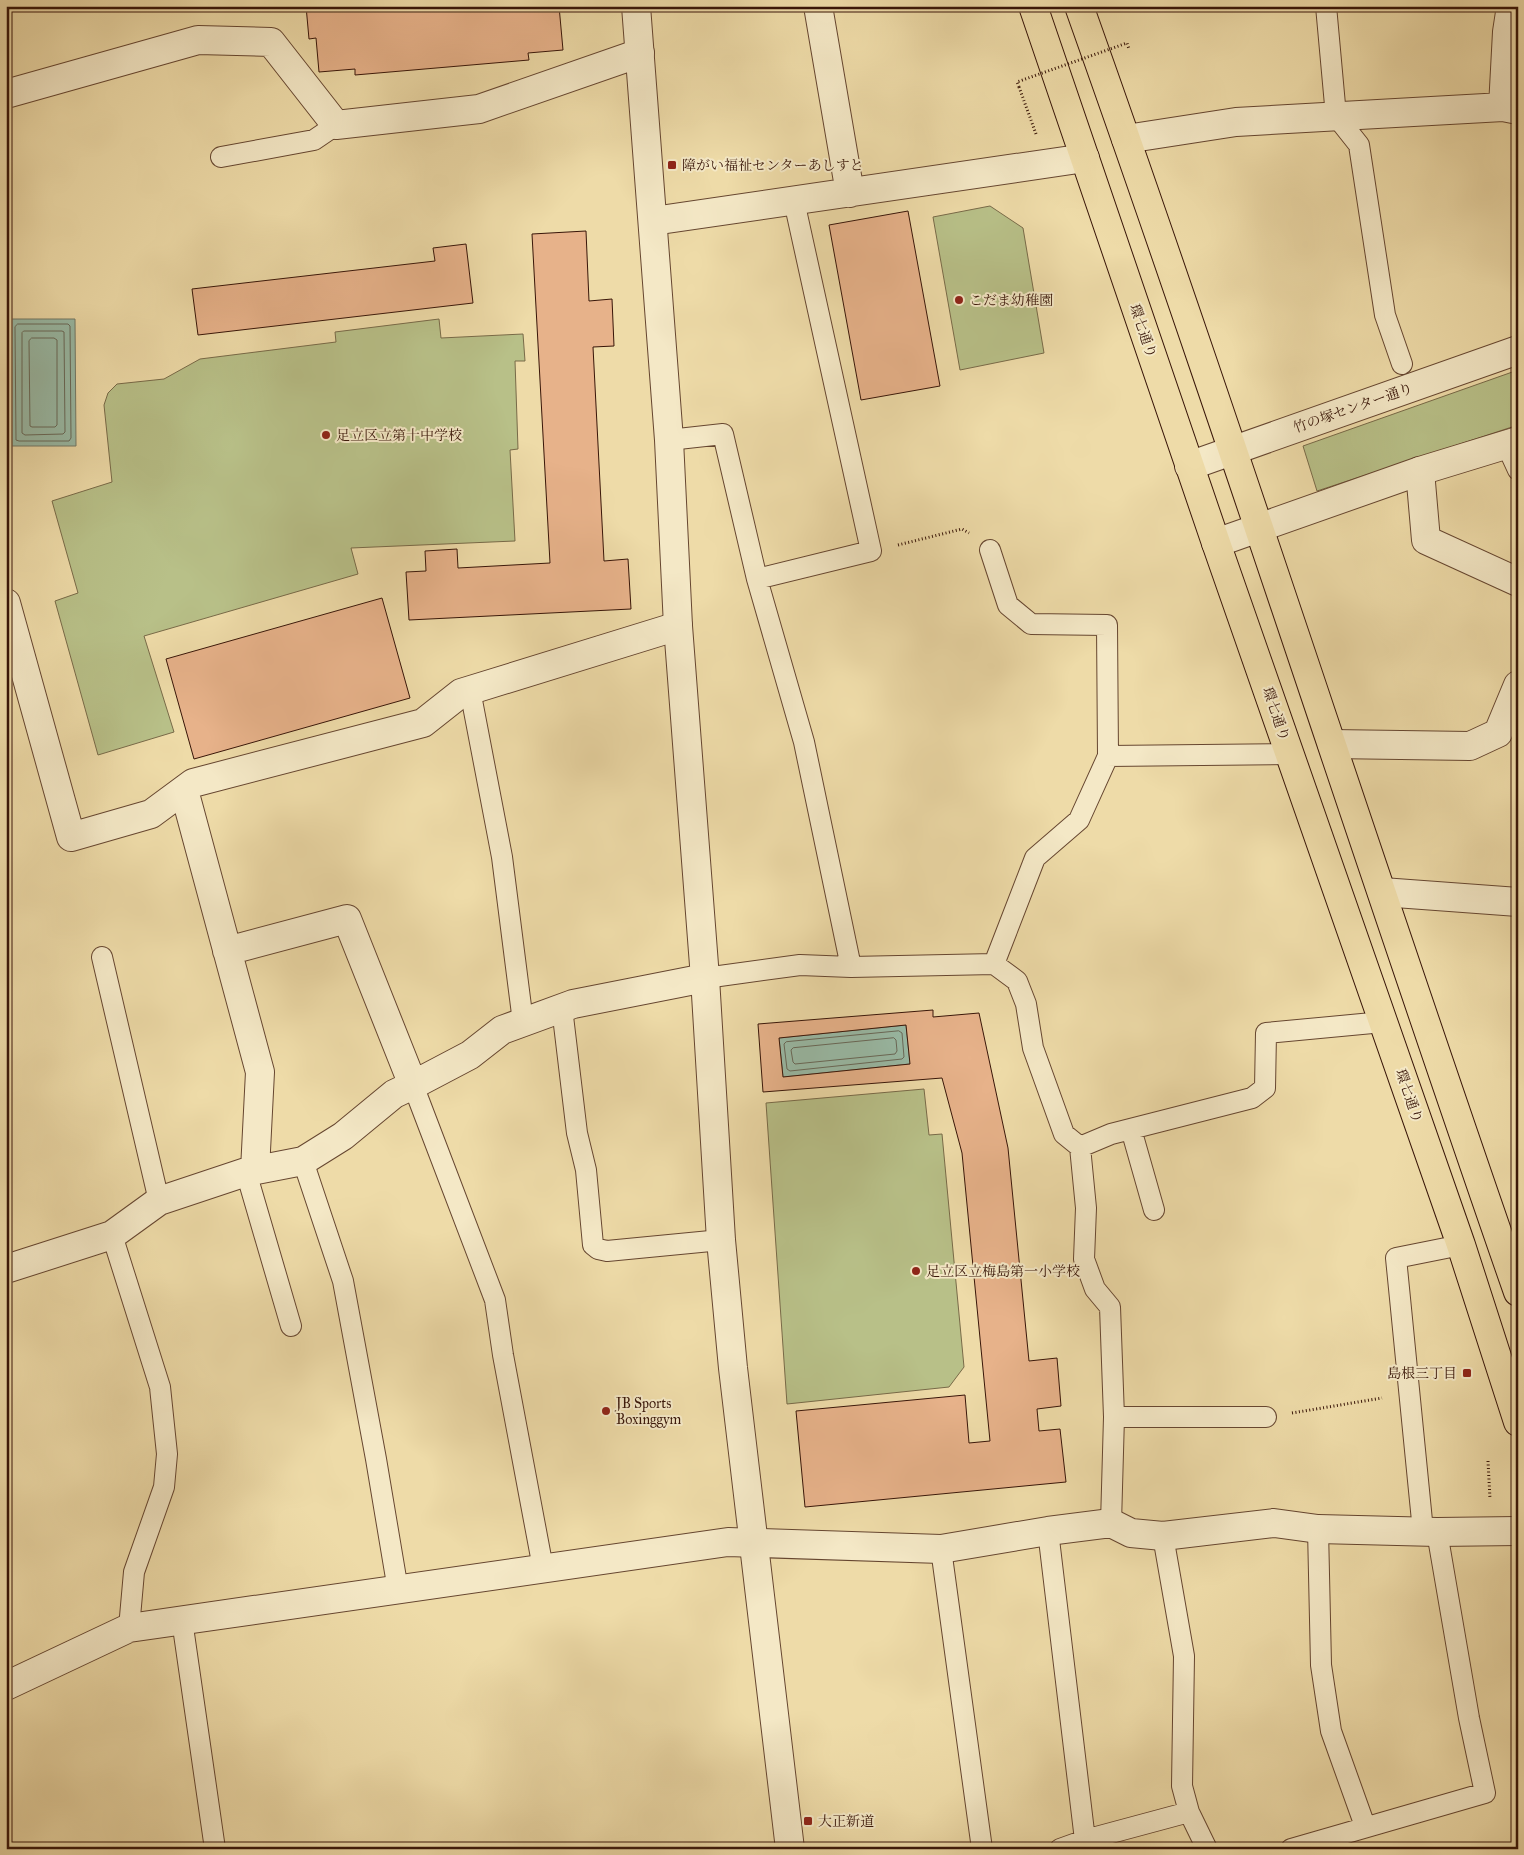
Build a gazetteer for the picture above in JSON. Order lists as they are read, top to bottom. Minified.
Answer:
{"streets":{"main road":["環七通り"],"street":["竹の塚センター通り"]},"crossings":[["環七通り","竹の塚センター通り"]],"places":{"transit":["障がい福祉センターあしすと","島根三丁目","大正新道"],"other":["こだま幼稚園","足立区立第十中学校","足立区立梅島第一小学校","JB Sports Boxinggym"]}}
